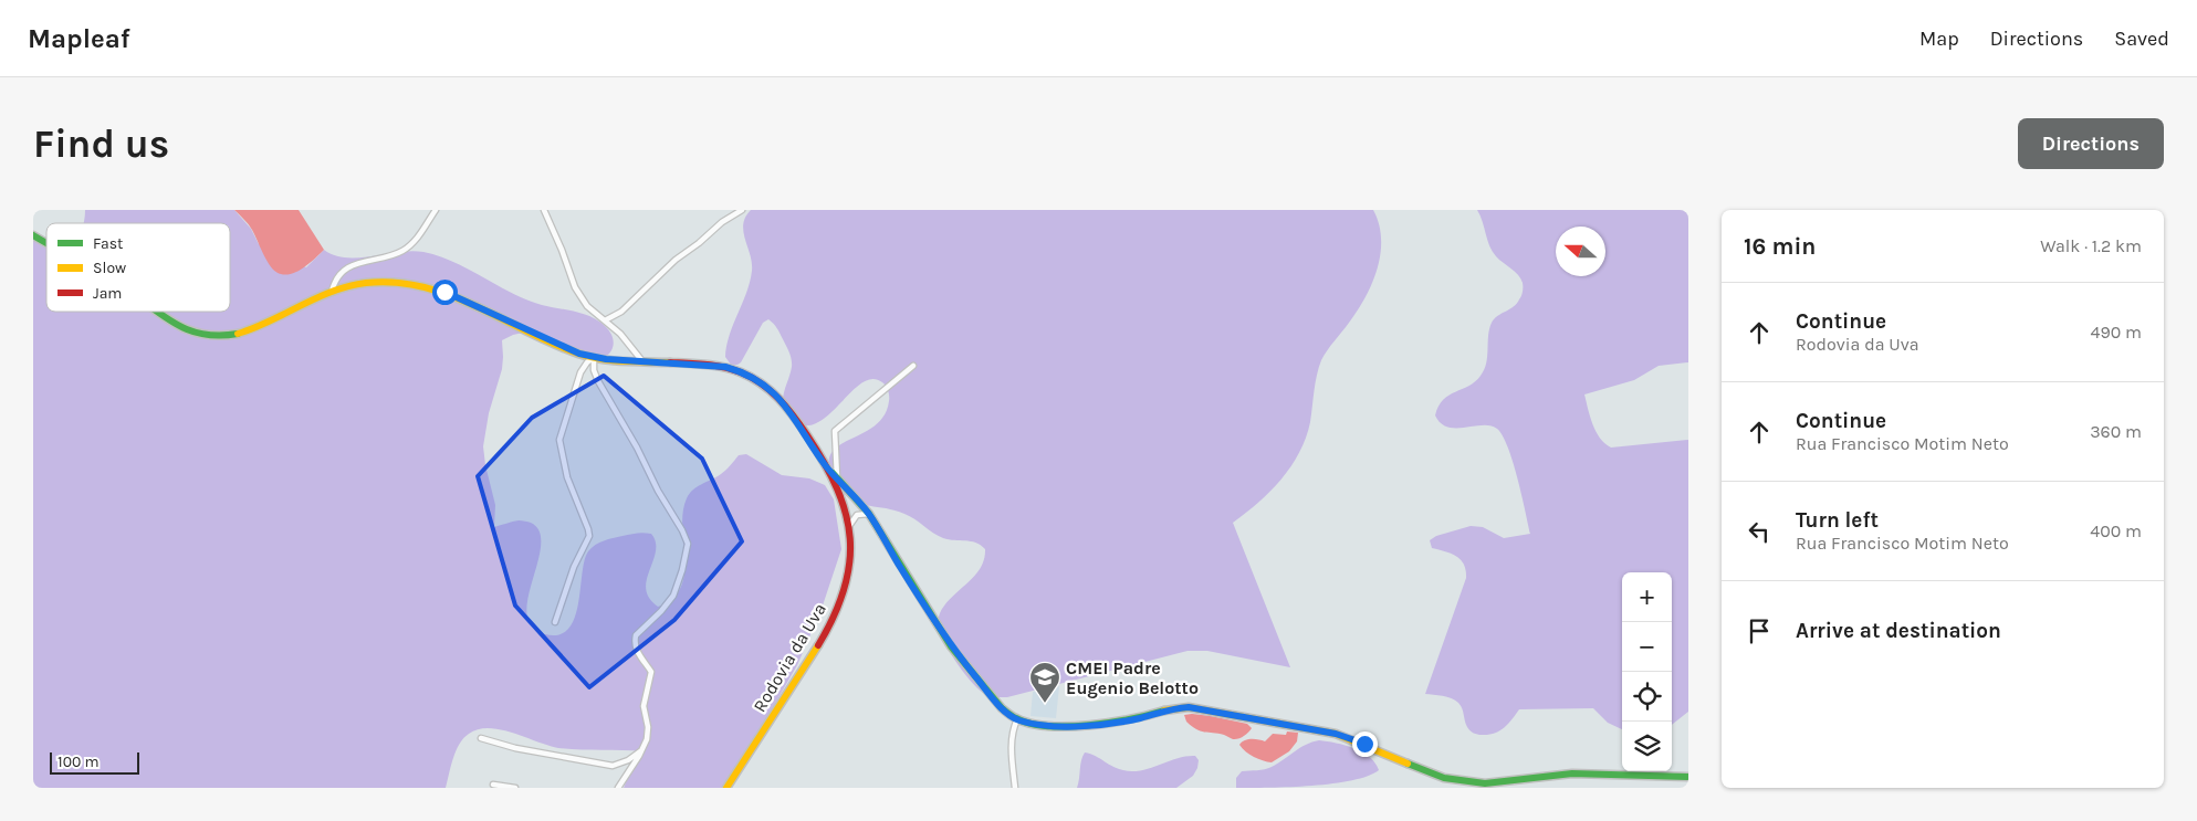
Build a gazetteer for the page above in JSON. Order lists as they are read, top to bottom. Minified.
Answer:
{"streets":{"street":["Rodovia da Uva"]},"places":{"school or university":["CMEI Padre Eugenio Belotto"]},"legend":["Fast","Slow","Jam"],"scale_bar":"100 m","north":"left","page":{"header":"Mapleaf","nav":["Map","Directions","Saved"],"buttons":"Directions","title":"Find us","heading":["16 min","Walk · 1.2 km"],"list":[["Continue","Rodovia da Uva","490 m"],["Continue","Rua Francisco Motim Neto","360 m"],["Turn left","Rua Francisco Motim Neto","400 m"],"Arrive at destination"],"map_buttons":["+","−"],"scale":"100 m"}}
